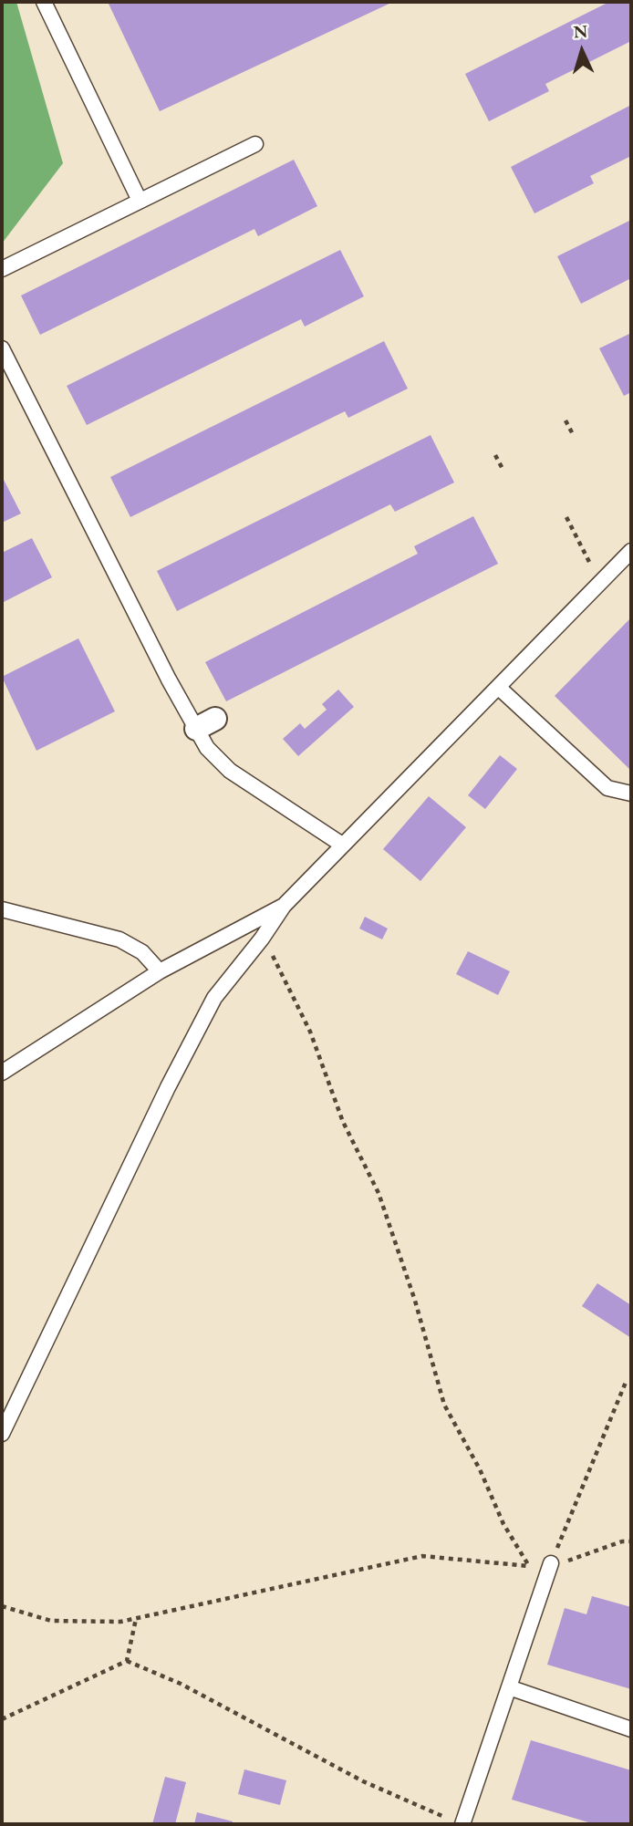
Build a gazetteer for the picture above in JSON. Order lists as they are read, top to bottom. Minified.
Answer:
{"north":"top"}
